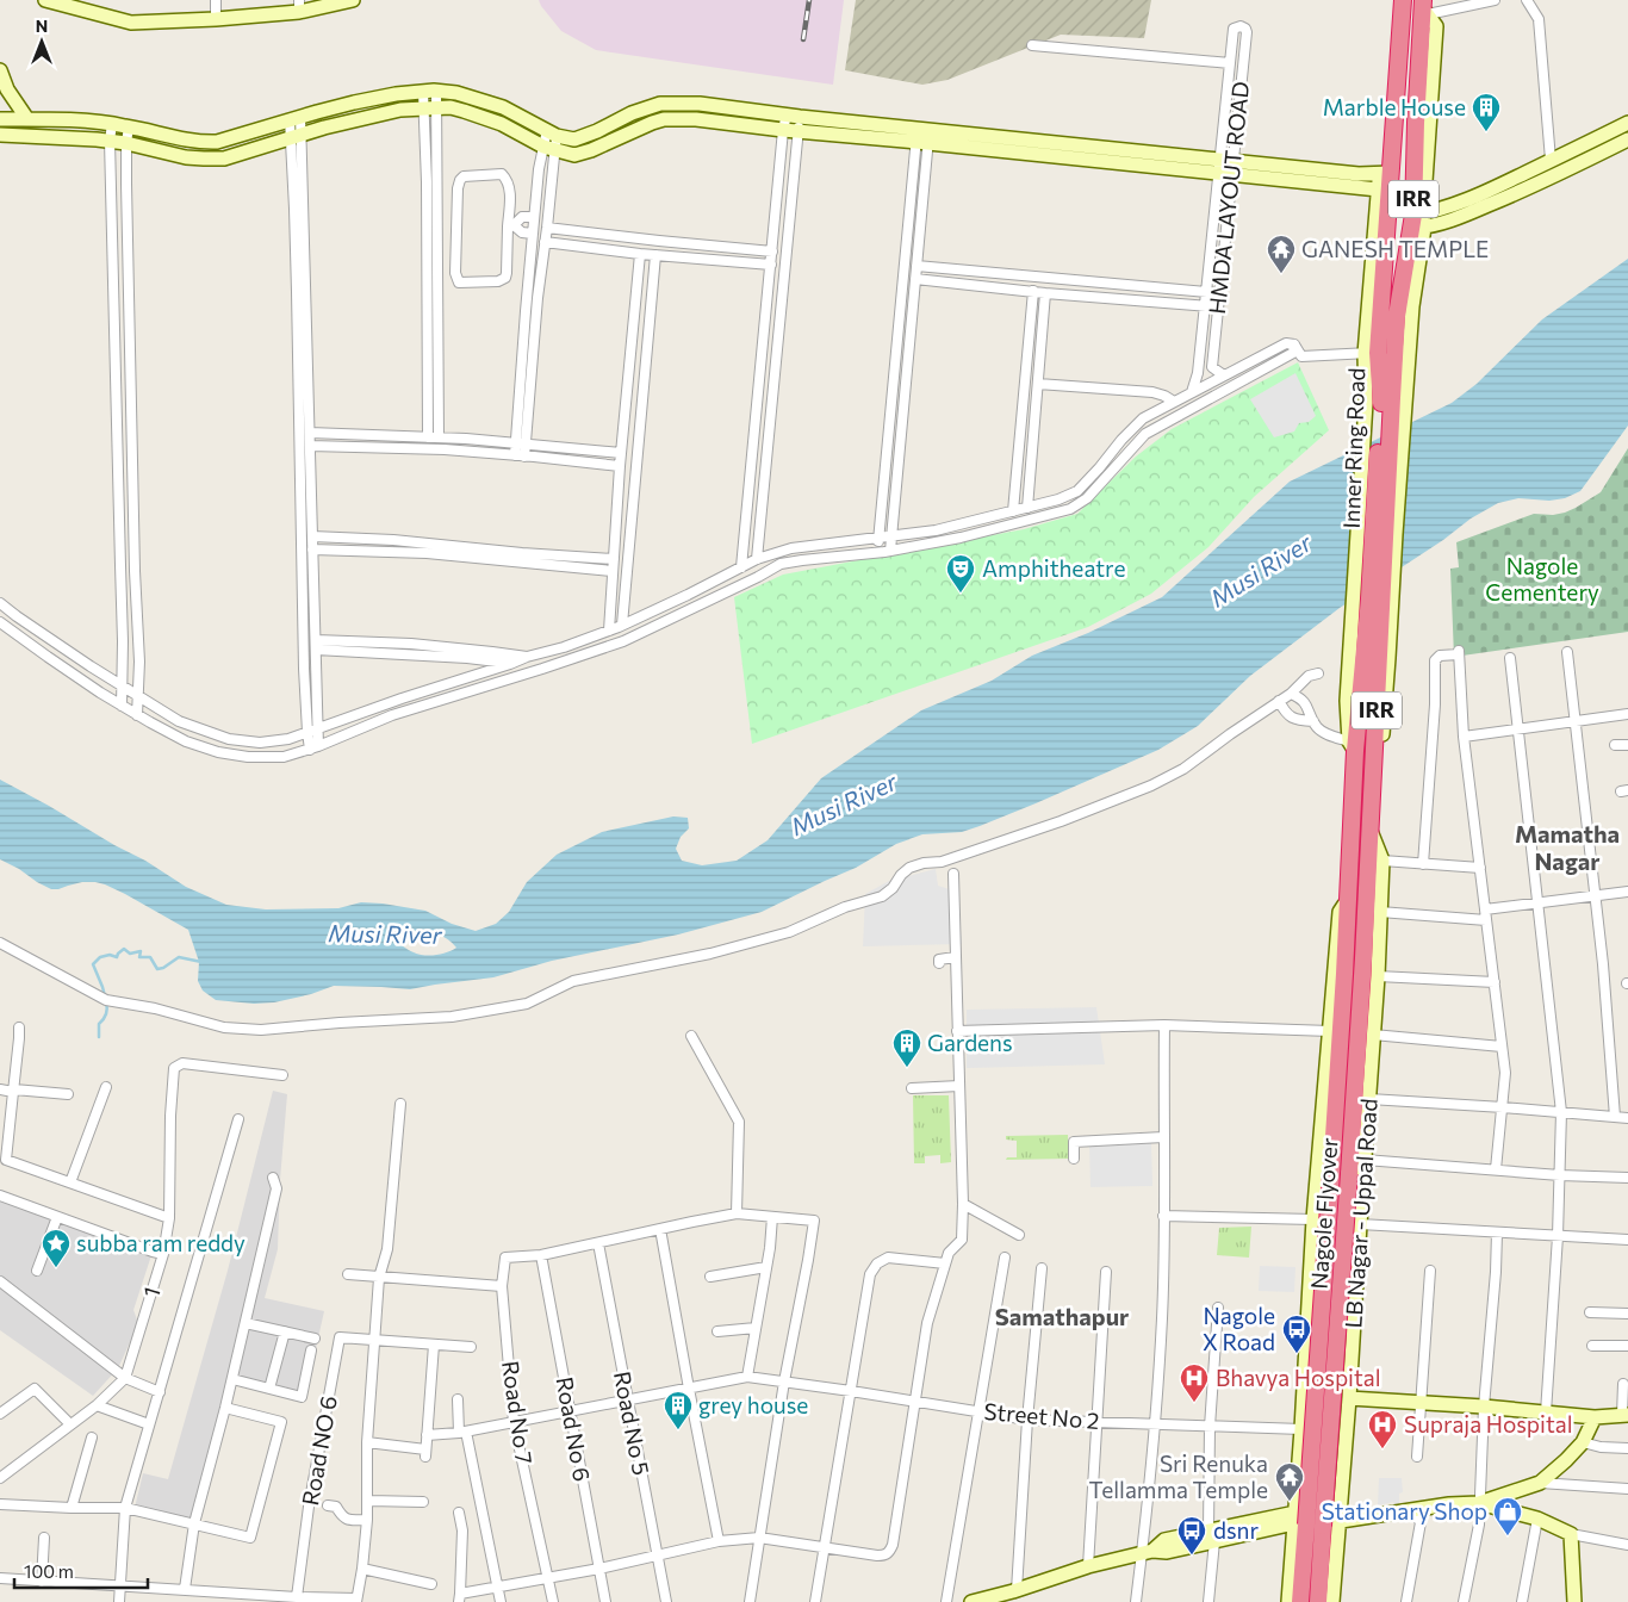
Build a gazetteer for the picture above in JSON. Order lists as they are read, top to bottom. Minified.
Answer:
{"streets":{"highway":["IRR","Inner Ring Road","Nagole Flyover"],"street":["HMDA LAYOUT ROAD","LB Nagar - Uppal Road","1","Road No 7","Street No 2","Road No 5","Road No 6","Road NO 6"]},"crossings":[["Inner Ring Road","Nagole Flyover"],["Inner Ring Road","LB Nagar - Uppal Road"],["Nagole Flyover","LB Nagar - Uppal Road"],["LB Nagar - Uppal Road","Street No 2"],["Road No 7","Street No 2"],["Road No 7","Road No 6"],["Street No 2","Road No 5"],["Street No 2","Road No 6"]],"districts":["Mamatha Nagar","Samathapur"],"water":["Musi River"],"parks":["Nagole Cementery"],"places":{"building":["Marble House","Gardens","grey house"],"temple":["GANESH TEMPLE","Sri Renuka Tellamma Temple"],"theatre":["Amphitheatre"],"place":["subba ram reddy"],"bus stop":["Nagole X Road","dsnr"],"hospital":["Bhavya Hospital","Supraja Hospital"],"shop":["Stationary Shop"]},"scale_bar":"100 m","north":"top"}
